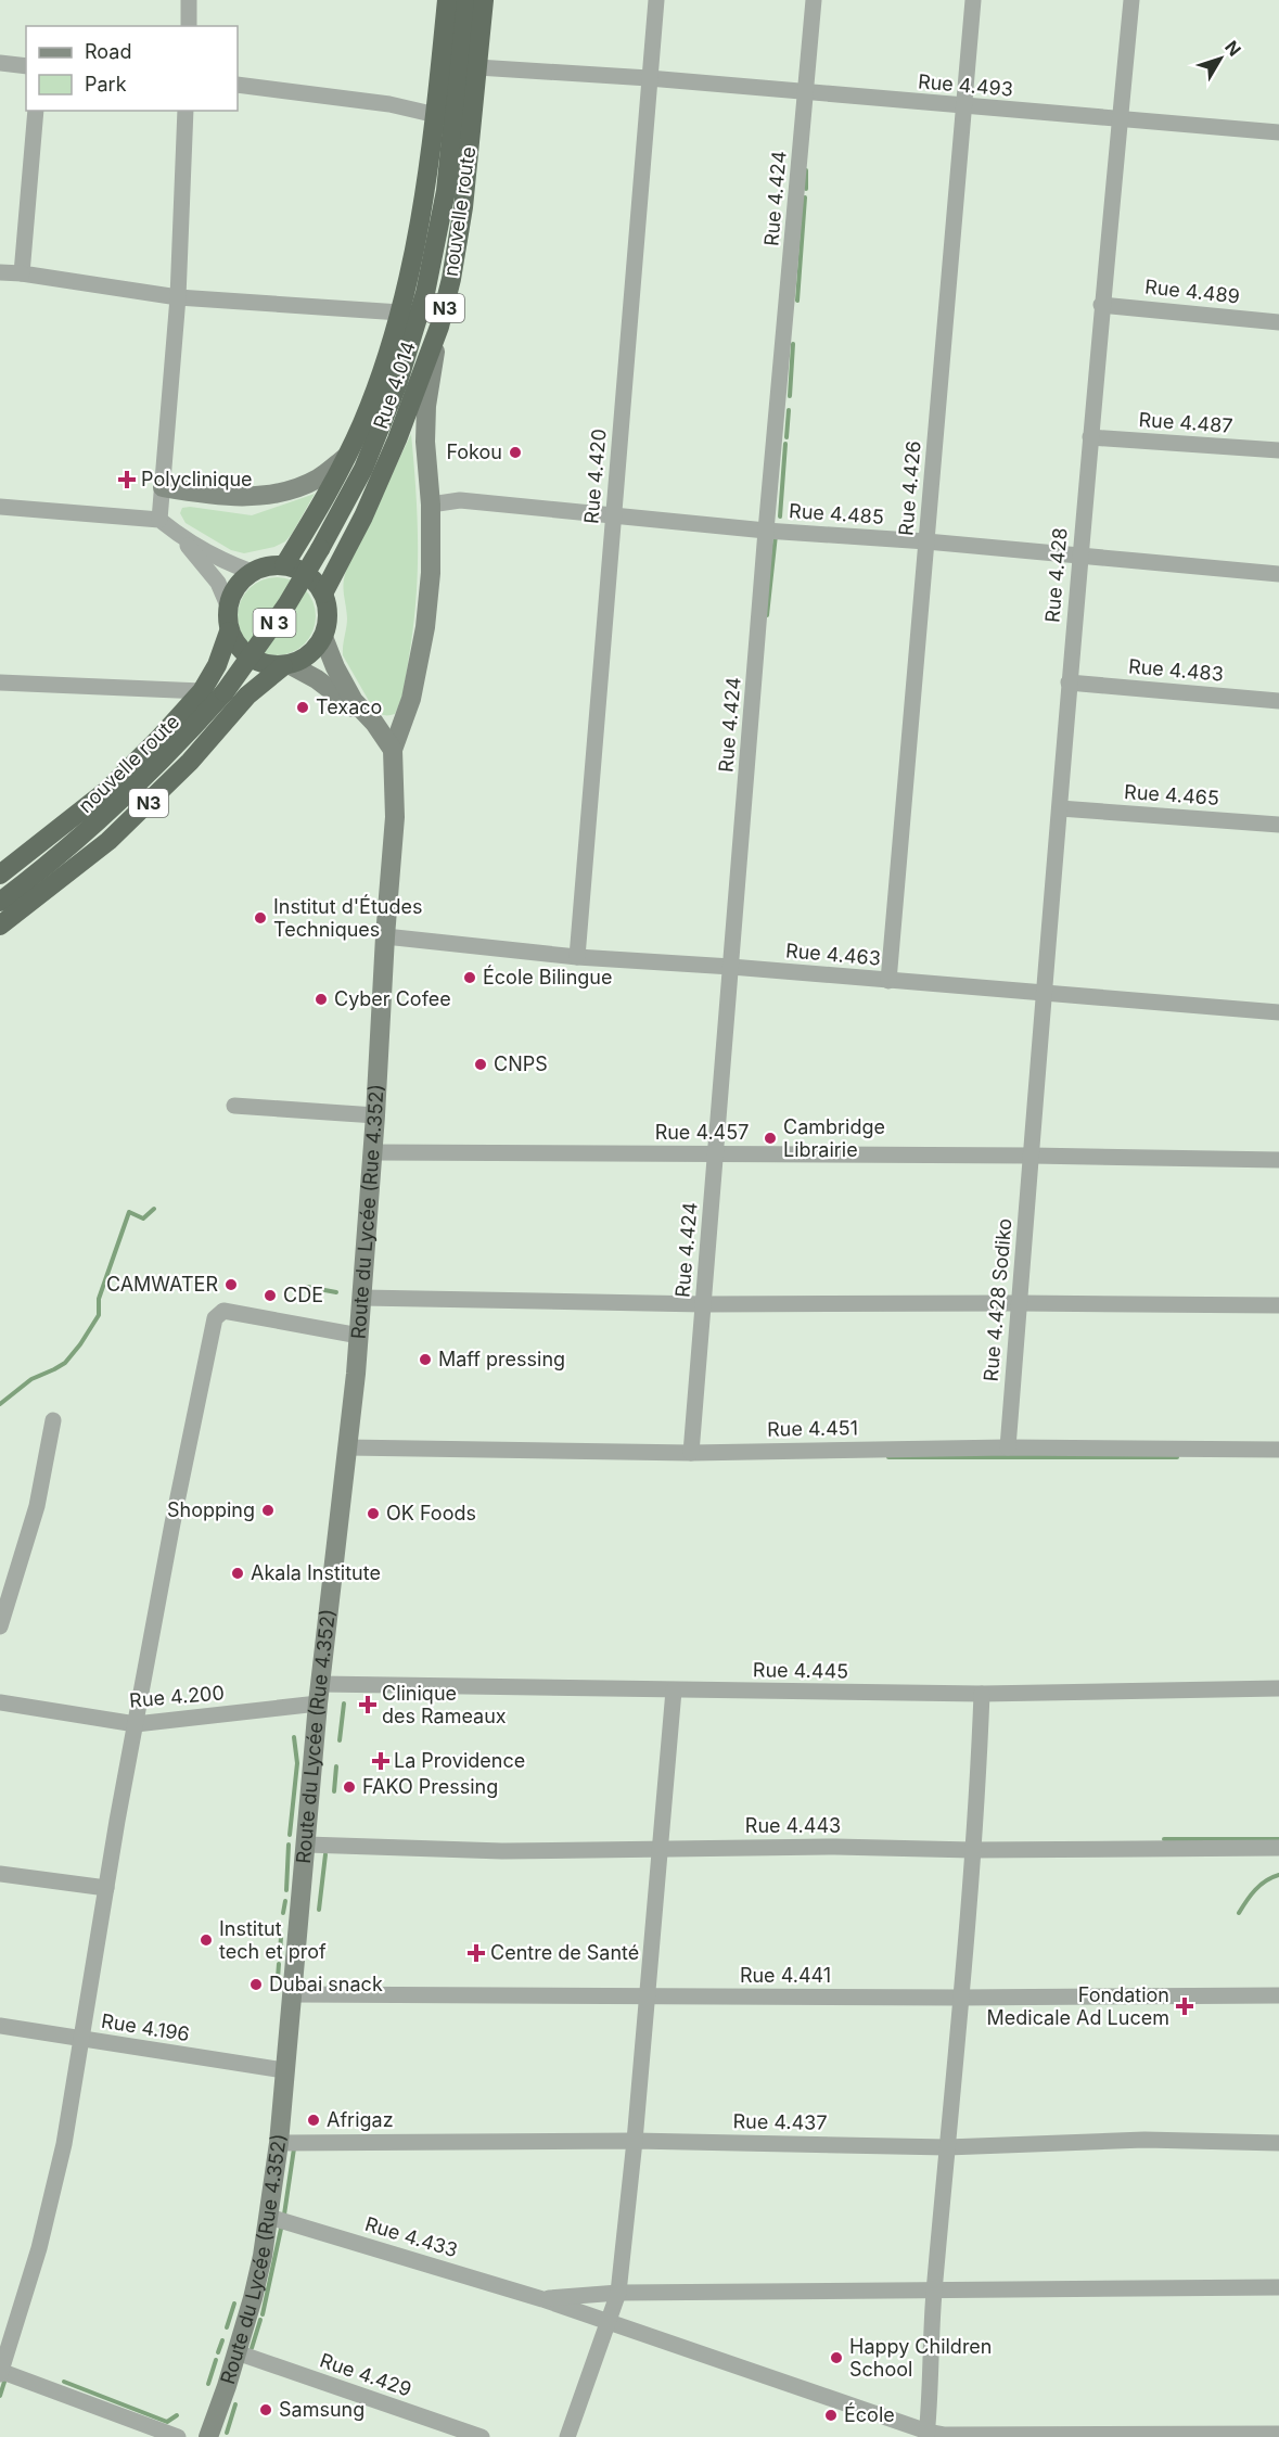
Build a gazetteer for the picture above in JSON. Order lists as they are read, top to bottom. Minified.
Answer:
{"streets":{"highway":["nouvelle route","N3","Rue 4.014","N 3"],"main road":["Route du Lycée (Rue 4.352)"],"street":["Rue 4.493","Rue 4.424","Rue 4.489","Rue 4.487","Rue 4.420","Rue 4.426","Rue 4.485","Rue 4.428","Rue 4.483","Rue 4.465","Rue 4.463","Rue 4.457","Rue 4.428 Sodiko","Rue 4.451","Rue 4.445","Rue 4.200","Rue 4.443","Rue 4.441","Rue 4.196","Rue 4.437","Rue 4.433","Rue 4.429"]},"crossings":[["Rue 4.493","Rue 4.424"],["Rue 4.493","nouvelle route"],["Rue 4.493","Rue 4.420"],["Rue 4.493","Rue 4.426"],["Rue 4.493","Rue 4.428"],["Rue 4.424","Rue 4.485"],["Rue 4.424","Rue 4.463"],["Rue 4.424","Rue 4.457"],["Rue 4.424","Rue 4.451"],["nouvelle route","Rue 4.014"],["Rue 4.489","Rue 4.428"],["Rue 4.487","Rue 4.428"],["Rue 4.420","Rue 4.485"],["Rue 4.420","Rue 4.463"],["Rue 4.426","Rue 4.485"],["Rue 4.426","Rue 4.463"],["Rue 4.485","Rue 4.428"],["Rue 4.428","Rue 4.483"],["Rue 4.428","Rue 4.465"],["Rue 4.428","Rue 4.463"],["Rue 4.428","Rue 4.457"],["Rue 4.428","Rue 4.428 Sodiko"],["Rue 4.463","Route du Lycée (Rue 4.352)"],["Rue 4.457","Route du Lycée (Rue 4.352)"],["Rue 4.457","Rue 4.428 Sodiko"],["Route du Lycée (Rue 4.352)","Rue 4.451"],["Route du Lycée (Rue 4.352)","Rue 4.445"],["Route du Lycée (Rue 4.352)","Rue 4.200"],["Route du Lycée (Rue 4.352)","Rue 4.443"],["Route du Lycée (Rue 4.352)","Rue 4.441"],["Route du Lycée (Rue 4.352)","Rue 4.196"],["Route du Lycée (Rue 4.352)","Rue 4.437"],["Route du Lycée (Rue 4.352)","Rue 4.433"],["Route du Lycée (Rue 4.352)","Rue 4.429"],["Rue 4.428 Sodiko","Rue 4.451"],["Rue 4.445","Rue 4.200"]],"places":{"other":["Fokou","Texaco","Institut d'Études Techniques","École Bilingue","Cyber Cofee","CNPS","Cambridge Librairie","CAMWATER","CDE","Maff pressing","Shopping","OK Foods","Akala Institute","FAKO Pressing","Institut tech et prof","Dubai snack","Afrigaz","Happy Children School","Samsung","École"],"health":["Polyclinique","Clinique des Rameaux","La Providence","Centre de Santé","Fondation Medicale Ad Lucem"]},"legend":["Road","Park"],"north":"top right"}
